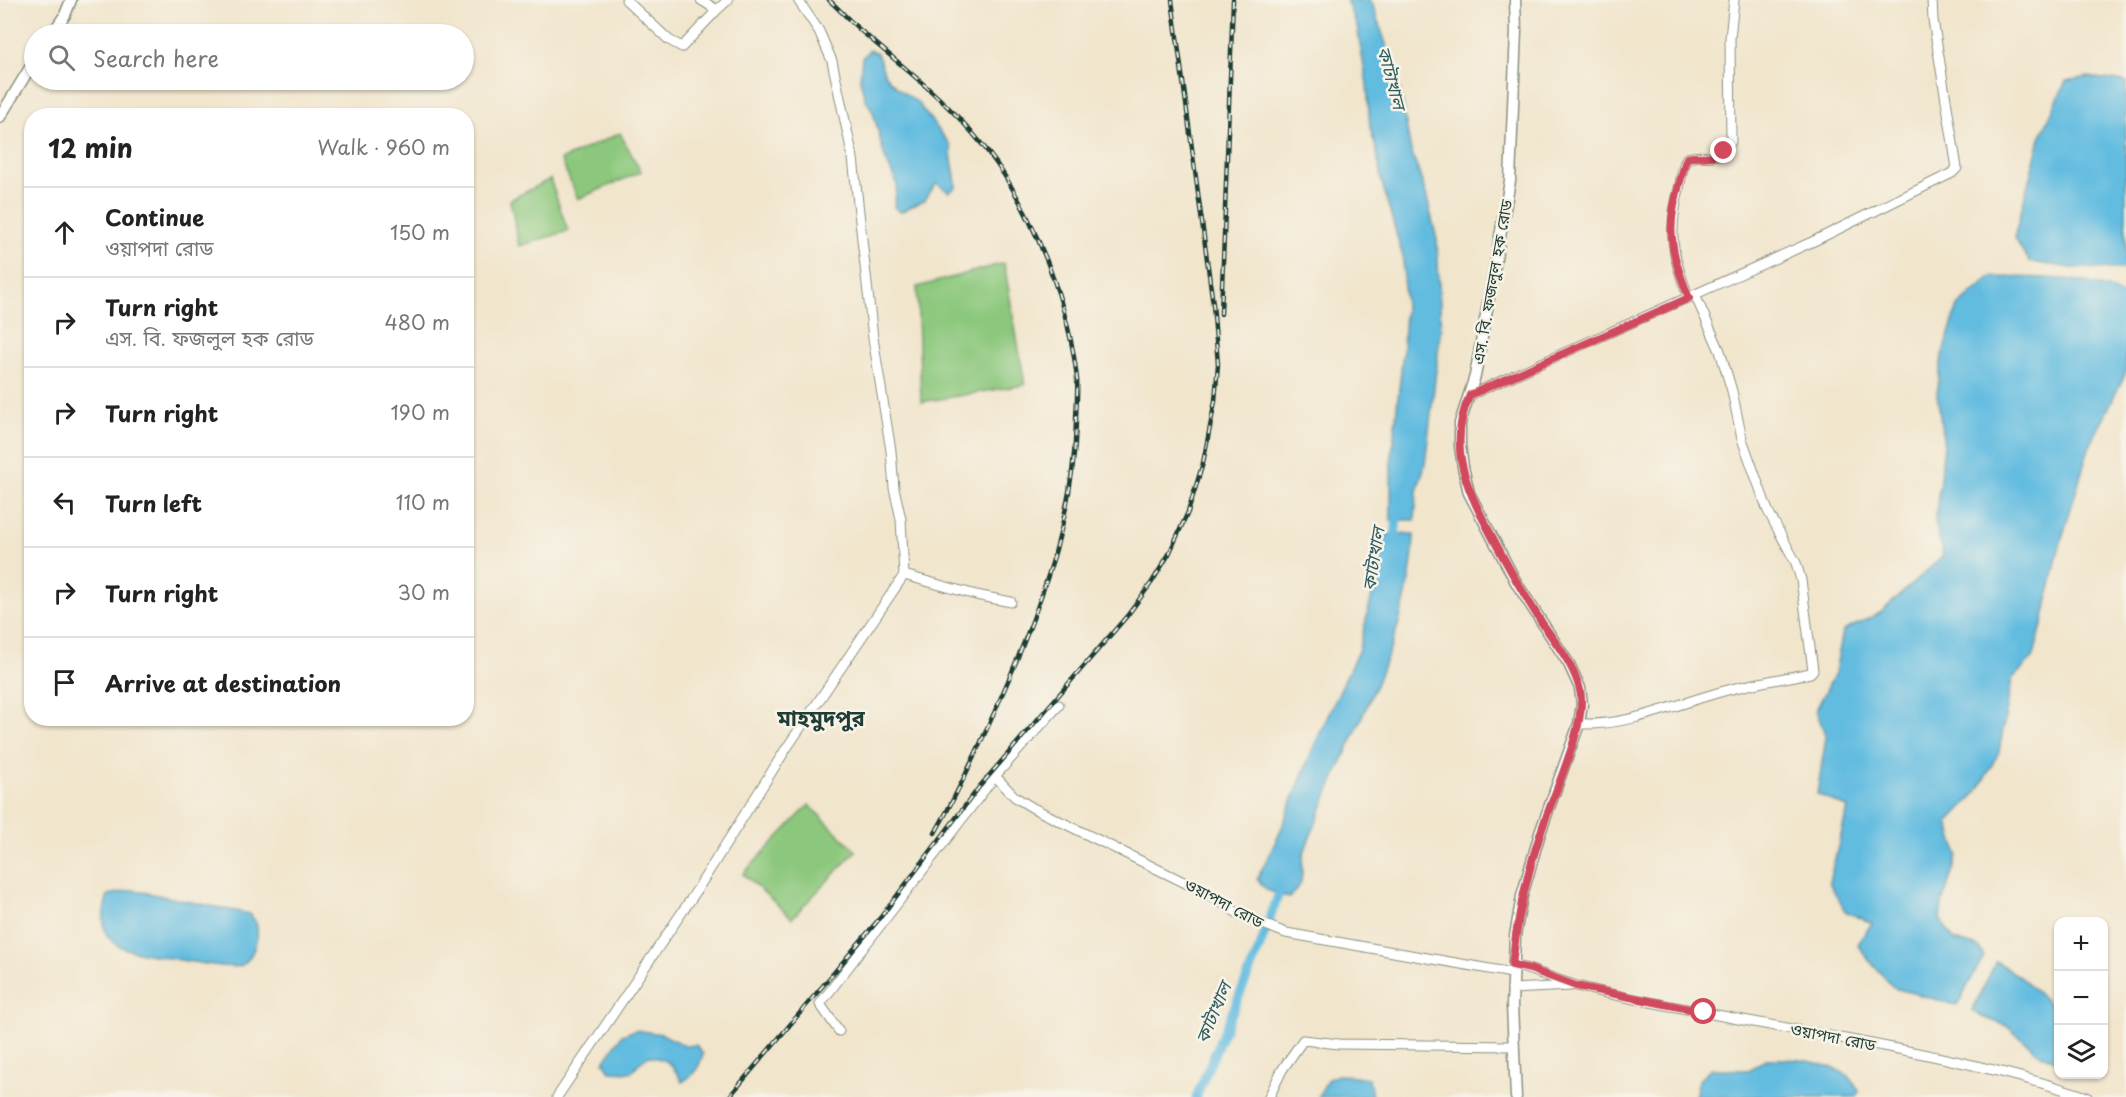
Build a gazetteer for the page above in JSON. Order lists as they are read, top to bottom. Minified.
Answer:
{"streets":{"main road":["এস. বি. ফজলুল হক রোড"],"street":["ওয়াপদা রোড"]},"crossings":[["এস. বি. ফজলুল হক রোড","ওয়াপদা রোড"]],"districts":["মাহমুদপুর"],"water":["কাটাখাল"],"page":{"search":"Search here","heading":["12 min","Walk · 960 m"],"list":[["Continue","ওয়াপদা রোড","150 m"],["Turn right","এস. বি. ফজলুল হক রোড","480 m"],["Turn right","190 m"],["Turn left","110 m"],["Turn right","30 m"],"Arrive at destination"],"map_buttons":["+","−"]}}
